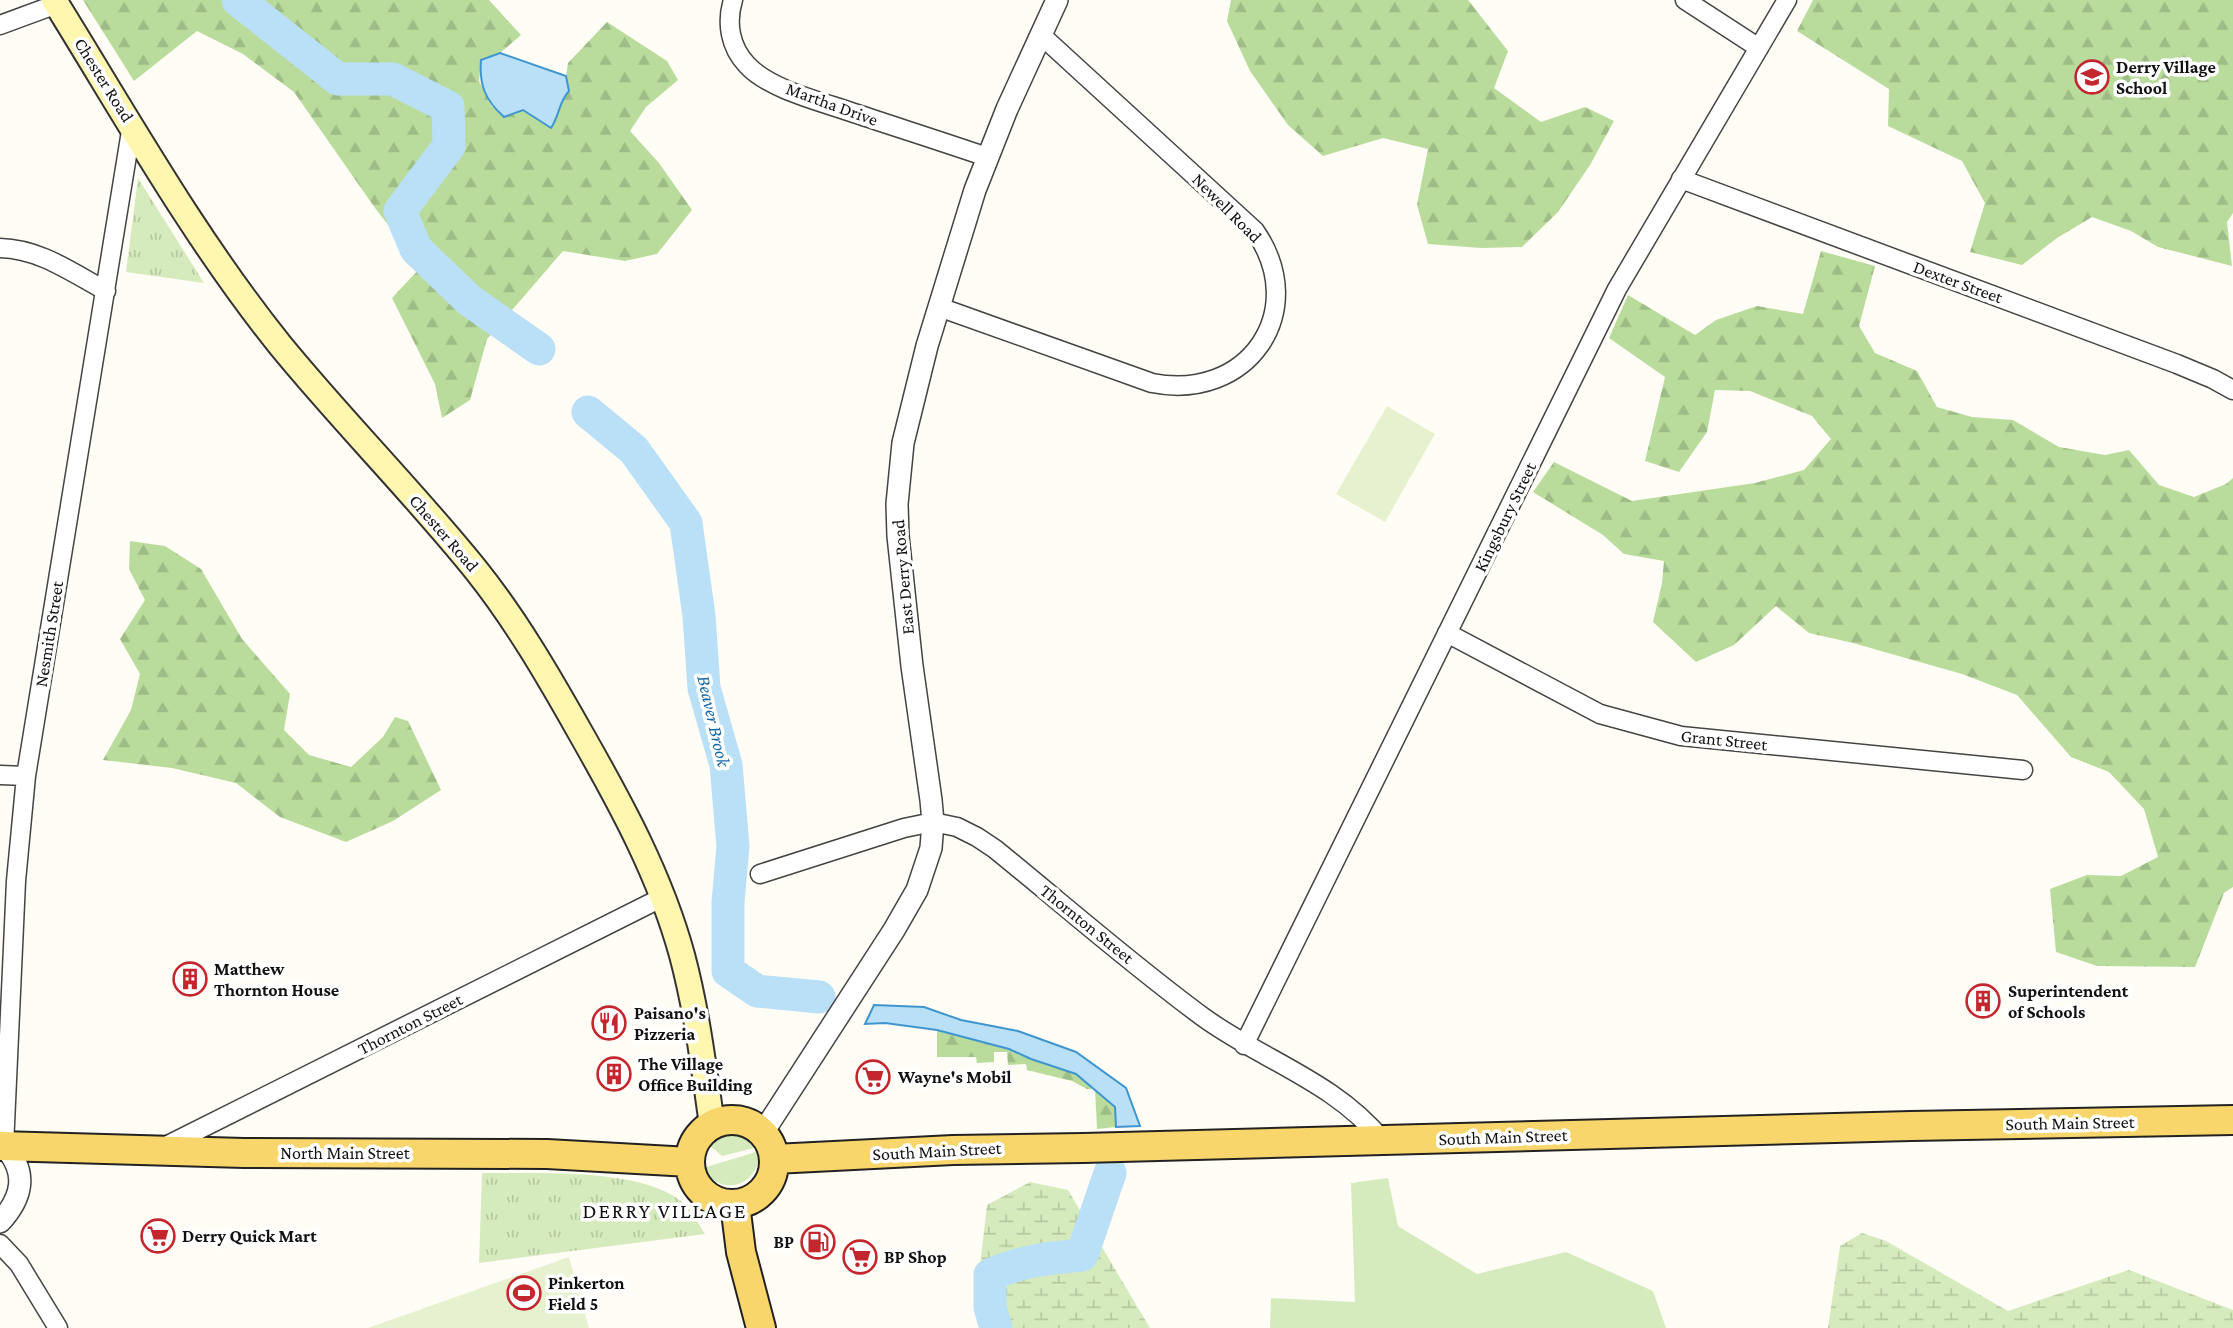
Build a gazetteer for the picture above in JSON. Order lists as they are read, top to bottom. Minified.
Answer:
{"streets":{"main road":["Chester Road","South Main Street","North Main Street"],"street":["Martha Drive","Newell Road","Dexter Street","Kingsbury Street","East Derry Road","Nesmith Street","Grant Street","Thornton Street"]},"crossings":[["Chester Road","East Derry Road"],["Chester Road","Nesmith Street"],["Chester Road","Thornton Street"],["Chester Road","South Main Street"],["Chester Road","North Main Street"],["Martha Drive","East Derry Road"],["Newell Road","East Derry Road"],["Dexter Street","Kingsbury Street"],["Kingsbury Street","Grant Street"],["Kingsbury Street","Thornton Street"],["East Derry Road","Thornton Street"],["East Derry Road","South Main Street"],["East Derry Road","North Main Street"],["Nesmith Street","North Main Street"],["Thornton Street","South Main Street"],["Thornton Street","North Main Street"],["South Main Street","North Main Street"]],"districts":["DERRY VILLAGE"],"water":["Beaver Brook"],"places":{"school or university":["Derry Village School"],"building":["Matthew Thornton House","Superintendent of Schools","The Village Office Building"],"restaurant":["Paisano's Pizzeria"],"supermarket":["Wayne's Mobil","Derry Quick Mart","BP Shop"],"fuel station":["BP"],"sports":["Pinkerton Field 5"]}}
